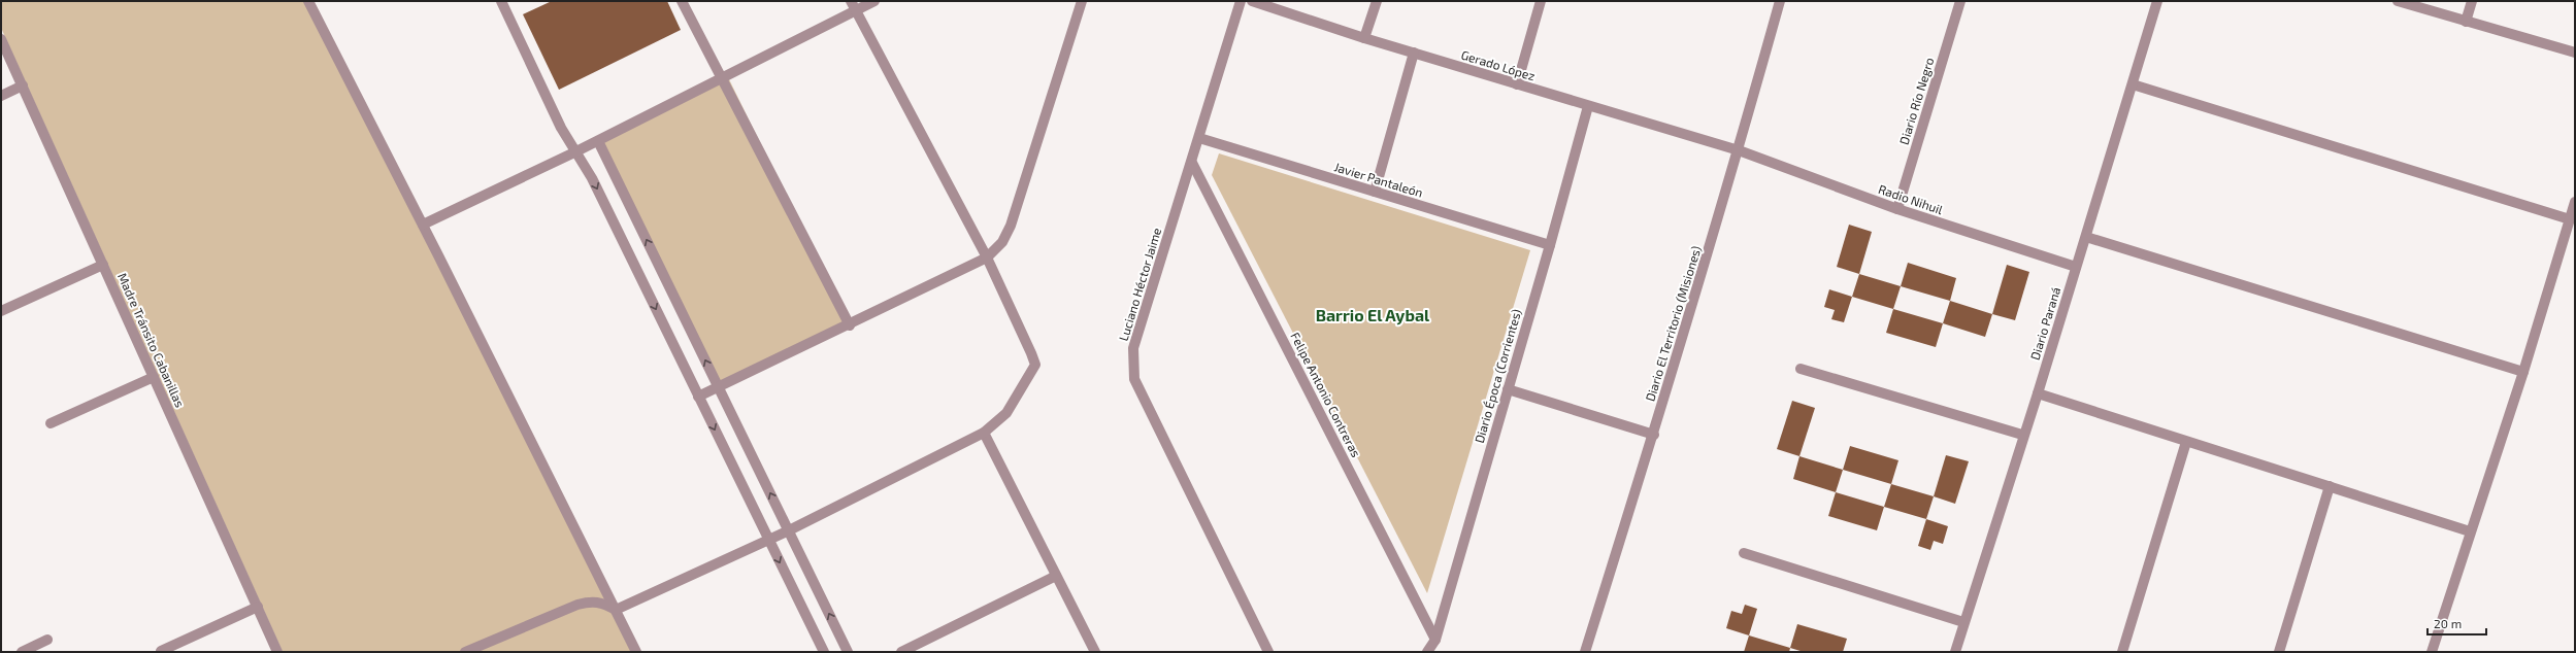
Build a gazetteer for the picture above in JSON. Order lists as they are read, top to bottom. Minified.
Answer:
{"streets":{"street":["Gerado López","Diario Río Negro","Javier Pantaleón","Radio Nihuil","Luciano Héctor Jaime","Diario El Territorio (Misiones)","Diario Paraná","Madre Tránsito Cabanillas","Diario Época (Corrientes)","Felipe Antonio Contreras"]},"crossings":[["Gerado López","Radio Nihuil"],["Gerado López","Diario El Territorio (Misiones)"],["Gerado López","Diario Época (Corrientes)"],["Diario Río Negro","Radio Nihuil"],["Javier Pantaleón","Luciano Héctor Jaime"],["Javier Pantaleón","Diario Época (Corrientes)"],["Radio Nihuil","Diario El Territorio (Misiones)"],["Radio Nihuil","Diario Paraná"],["Luciano Héctor Jaime","Felipe Antonio Contreras"],["Diario Época (Corrientes)","Felipe Antonio Contreras"]],"districts":["Barrio El Aybal"],"scale_bar":"20 m"}
